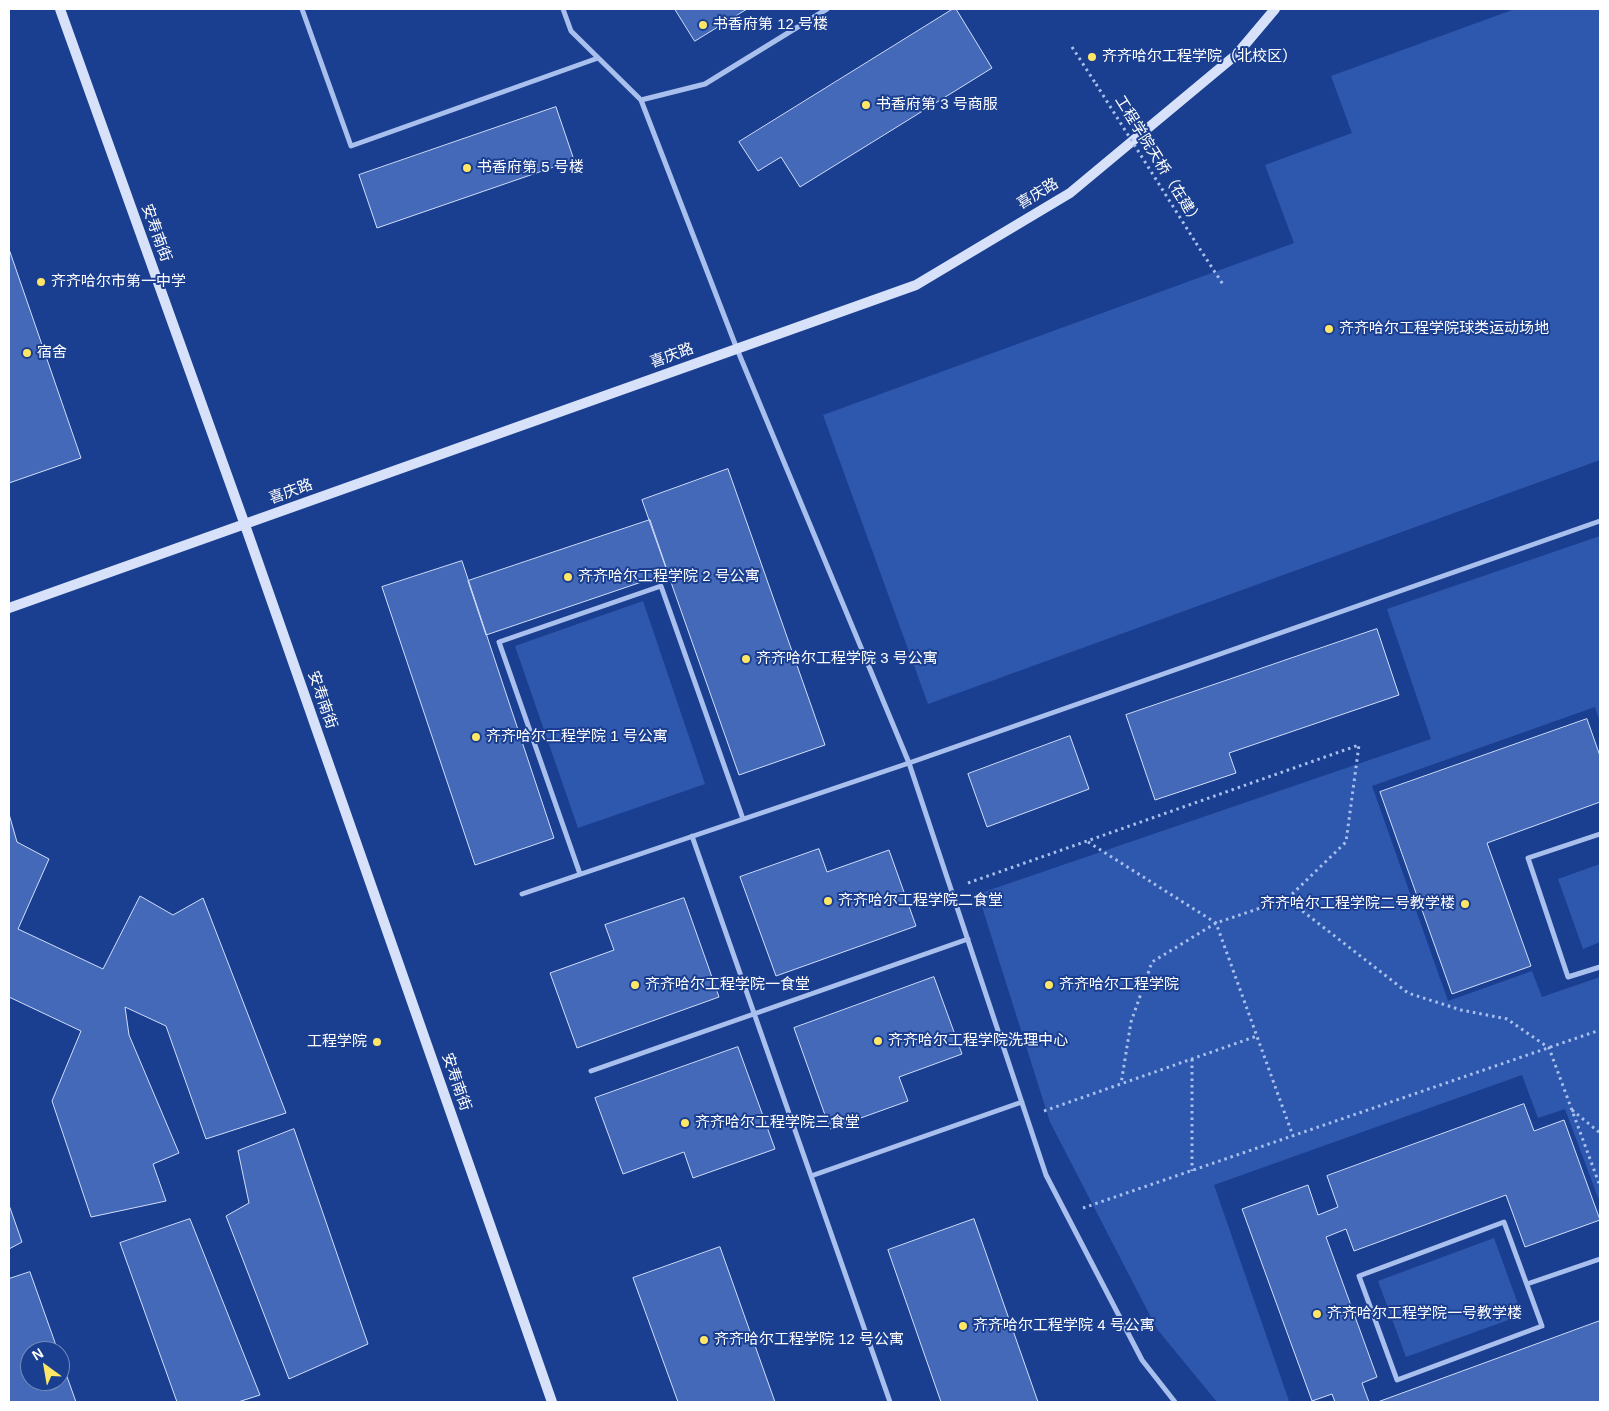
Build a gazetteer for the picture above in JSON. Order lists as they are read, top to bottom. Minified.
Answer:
{"streets":{"street":["喜庆路","安寿南街"],"path":["工程学院天桥（在建）"]},"crossings":[["喜庆路","安寿南街"]],"places":["书香府第 12 号楼","齐齐哈尔工程学院（北校区）","书香府第 3 号商服","书香府第 5 号楼","齐齐哈尔市第一中学","齐齐哈尔工程学院球类运动场地","宿舍","齐齐哈尔工程学院 2 号公寓","齐齐哈尔工程学院 3 号公寓","齐齐哈尔工程学院 1 号公寓","齐齐哈尔工程学院二食堂","齐齐哈尔工程学院二号教学楼","齐齐哈尔工程学院一食堂","齐齐哈尔工程学院","齐齐哈尔工程学院洗理中心","工程学院","齐齐哈尔工程学院三食堂","齐齐哈尔工程学院一号教学楼","齐齐哈尔工程学院 4 号公寓","齐齐哈尔工程学院 12 号公寓"],"north":"top left"}
